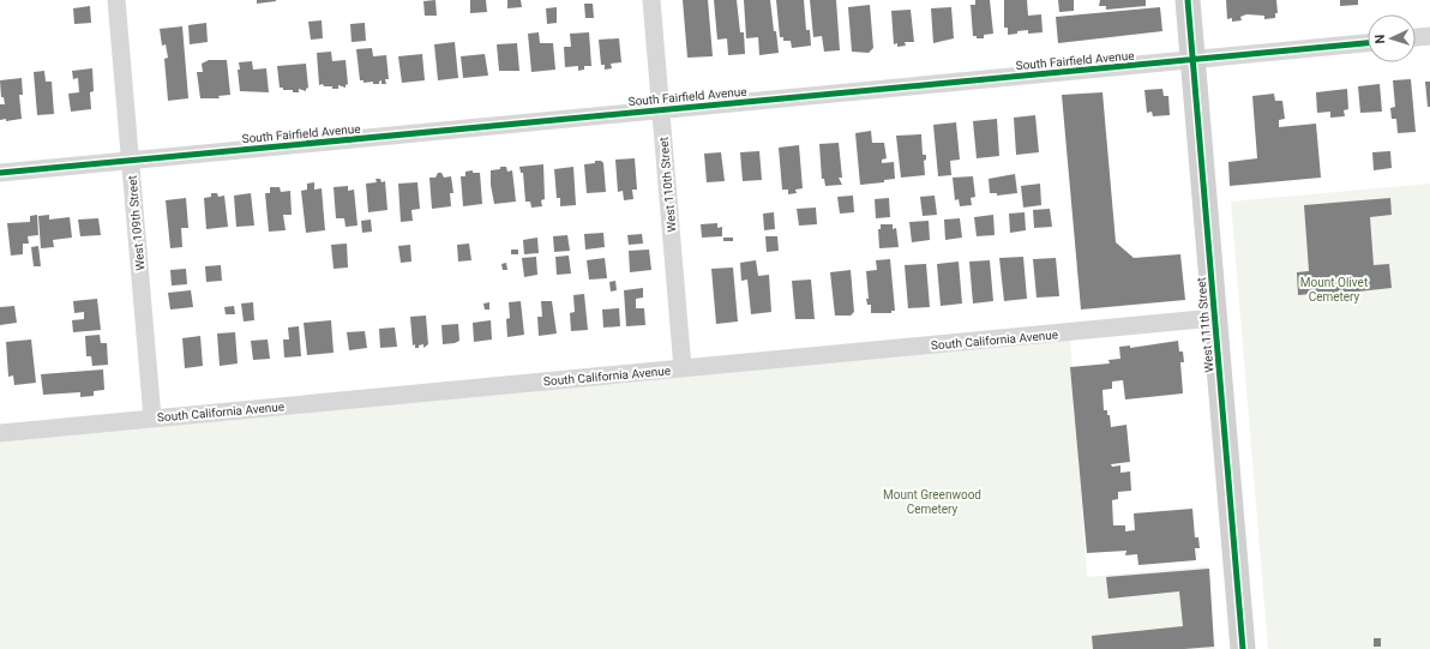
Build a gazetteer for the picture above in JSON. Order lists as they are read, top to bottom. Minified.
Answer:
{"streets":{"main road":["West 111th Street"],"street":["South Fairfield Avenue","West 110th Street","West 109th Street","South California Avenue"]},"crossings":[["South Fairfield Avenue","West 110th Street"],["South Fairfield Avenue","West 109th Street"],["South Fairfield Avenue","West 111th Street"],["West 110th Street","South California Avenue"],["West 109th Street","South California Avenue"],["West 111th Street","South California Avenue"]],"parks":["Mount Olivet Cemetery","Mount Greenwood Cemetery"],"north":"left"}
